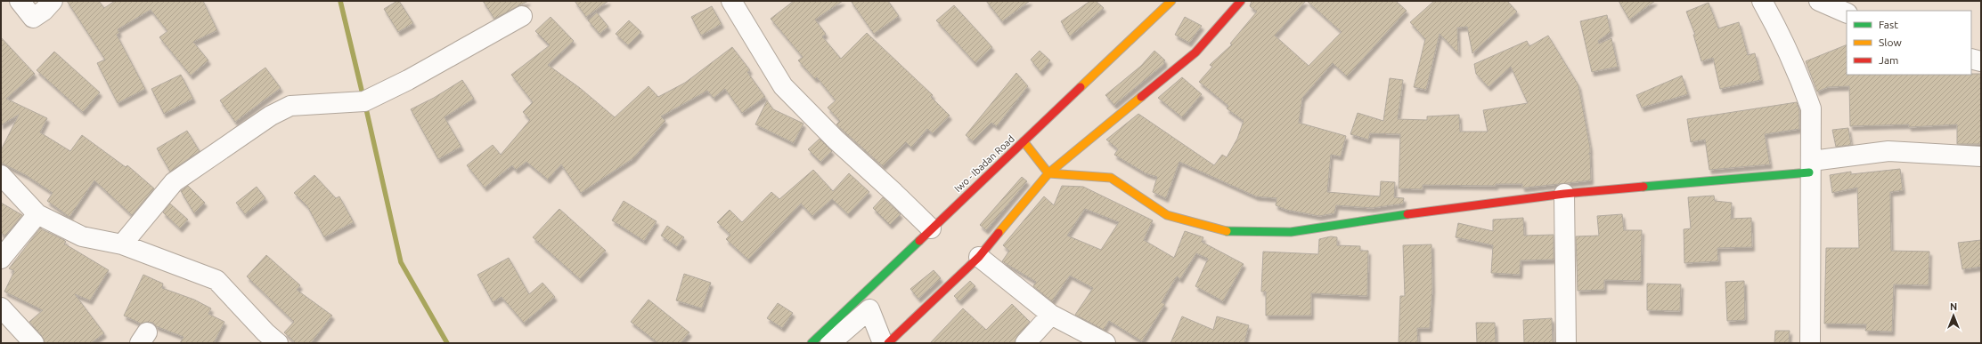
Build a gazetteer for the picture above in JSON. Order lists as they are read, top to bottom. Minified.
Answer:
{"streets":{"street":["Iwo - Ibadan Road"]},"legend":["Fast","Slow","Jam"],"north":"top"}
